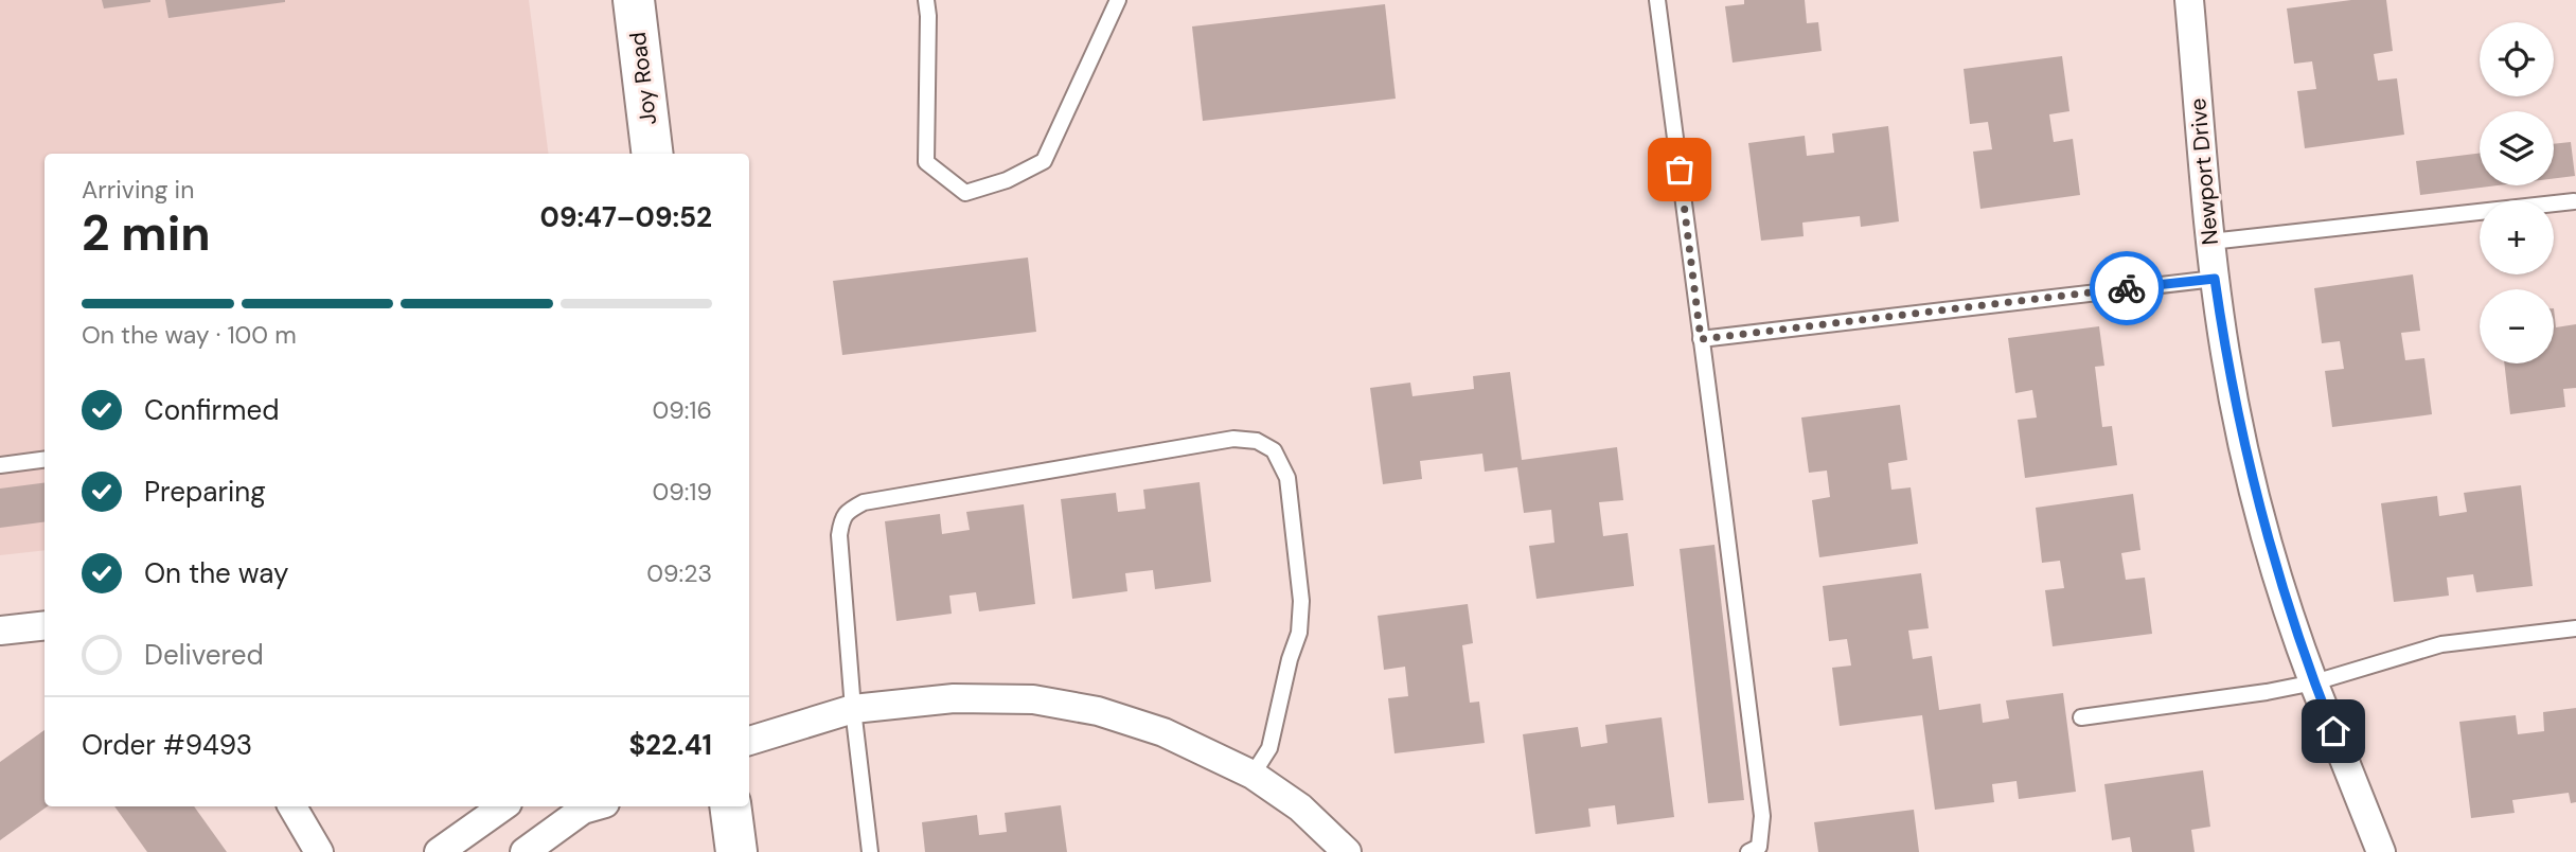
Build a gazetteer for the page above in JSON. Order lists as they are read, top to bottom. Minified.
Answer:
{"streets":{"street":["Joy Road","Newport Drive"]},"page":{"map_buttons":["+","−"],"heading":["2 min","Arriving in","09:47–09:52"],"panel":["Order #9493","$22.41"],"bar":"On the way · 100 m","list":[["Confirmed","09:16"],["Preparing","09:19"],["On the way","09:23"],"Delivered"]}}
